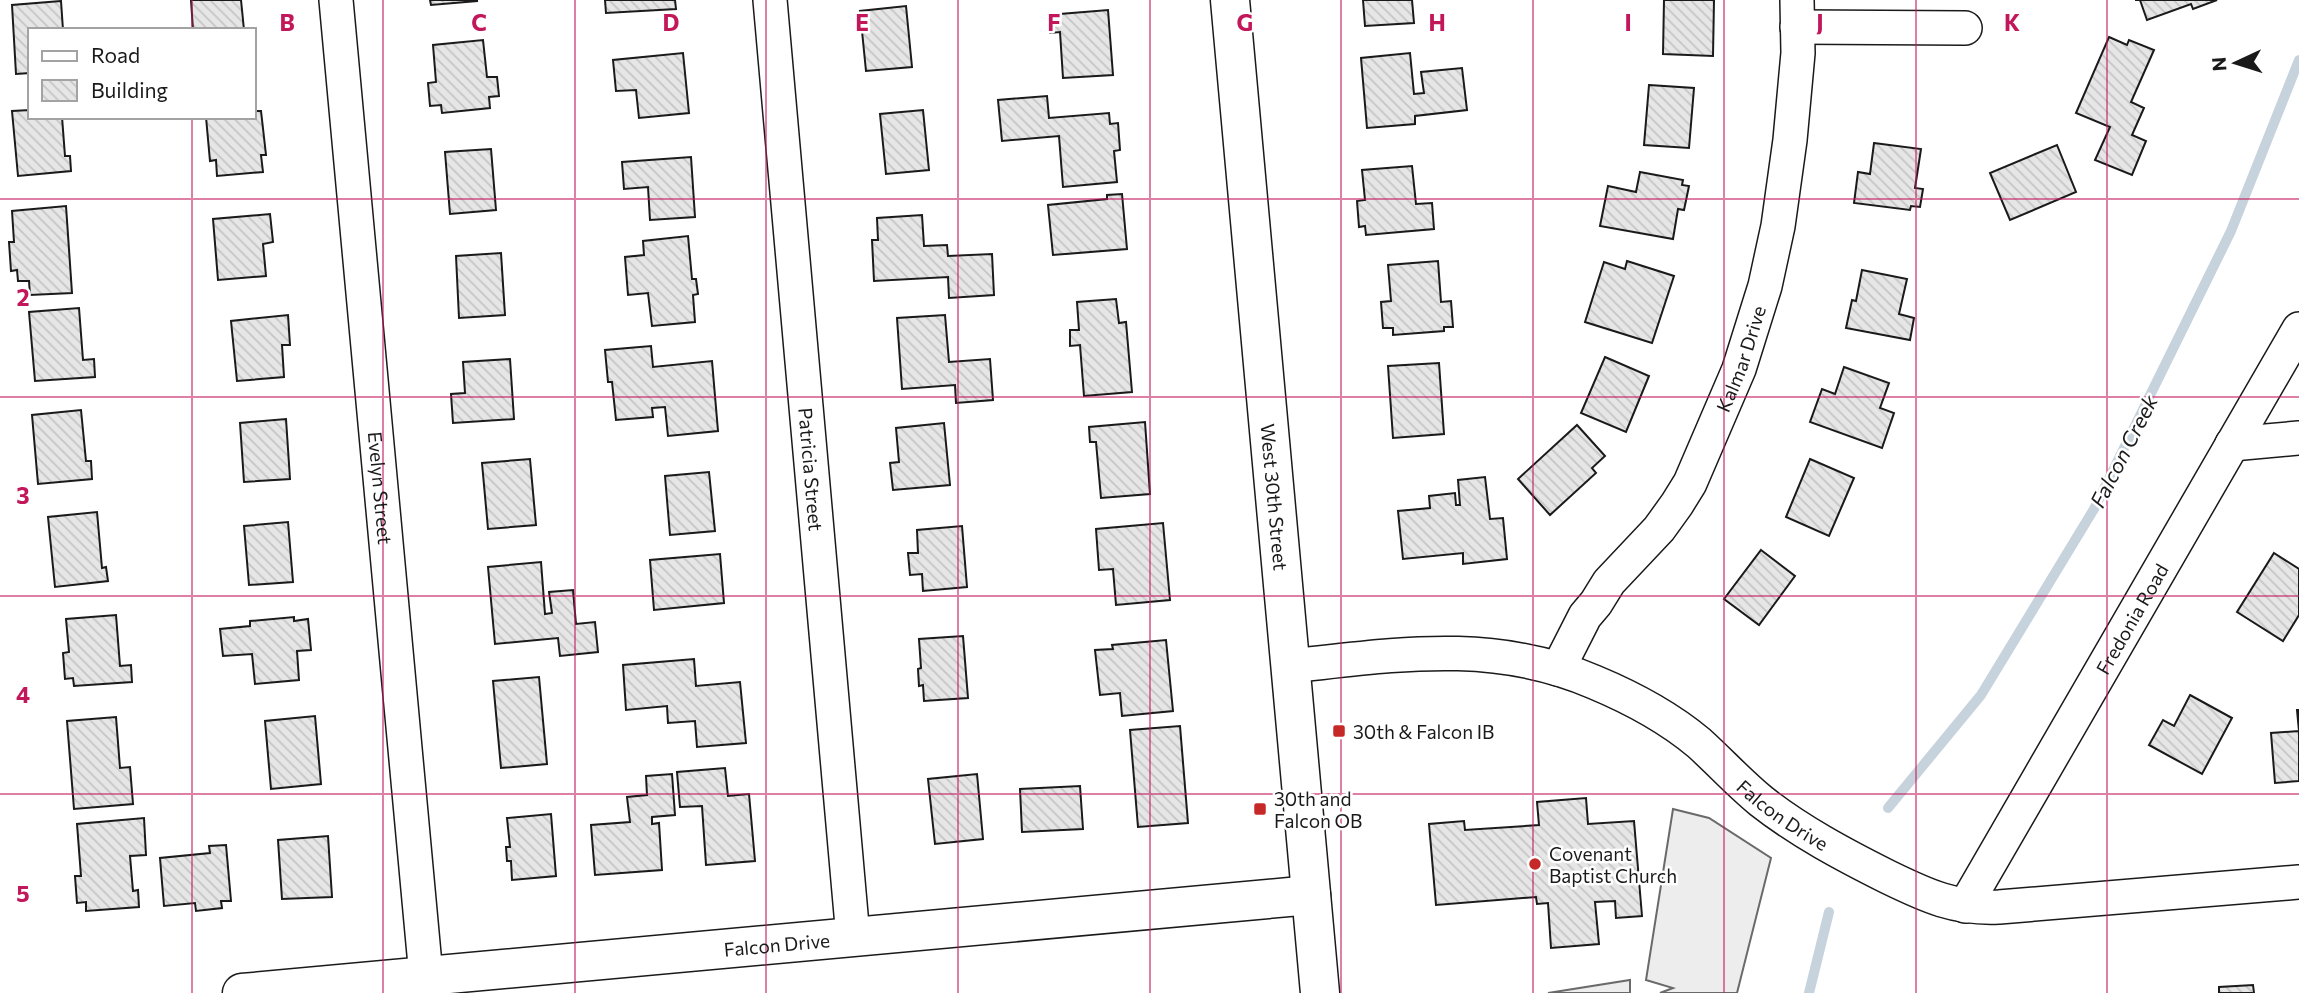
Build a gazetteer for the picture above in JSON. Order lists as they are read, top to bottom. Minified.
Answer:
{"streets":{"street":["Kalmar Drive","Patricia Street","Evelyn Street","West 30th Street","Fredonia Road","Falcon Drive"]},"crossings":[["Kalmar Drive","Falcon Drive"],["Patricia Street","Falcon Drive"],["Evelyn Street","Falcon Drive"],["West 30th Street","Falcon Drive"],["Fredonia Road","Falcon Drive"]],"water":["Falcon Creek"],"places":{"transit":["30th & Falcon IB","30th and Falcon OB"],"other":["Covenant Baptist Church"]},"legend":["Road","Building"],"north":"left","grid":{"columns":["B","C","D","E","F","G","H","I","J","K"],"rows":["2","3","4","5"]}}
